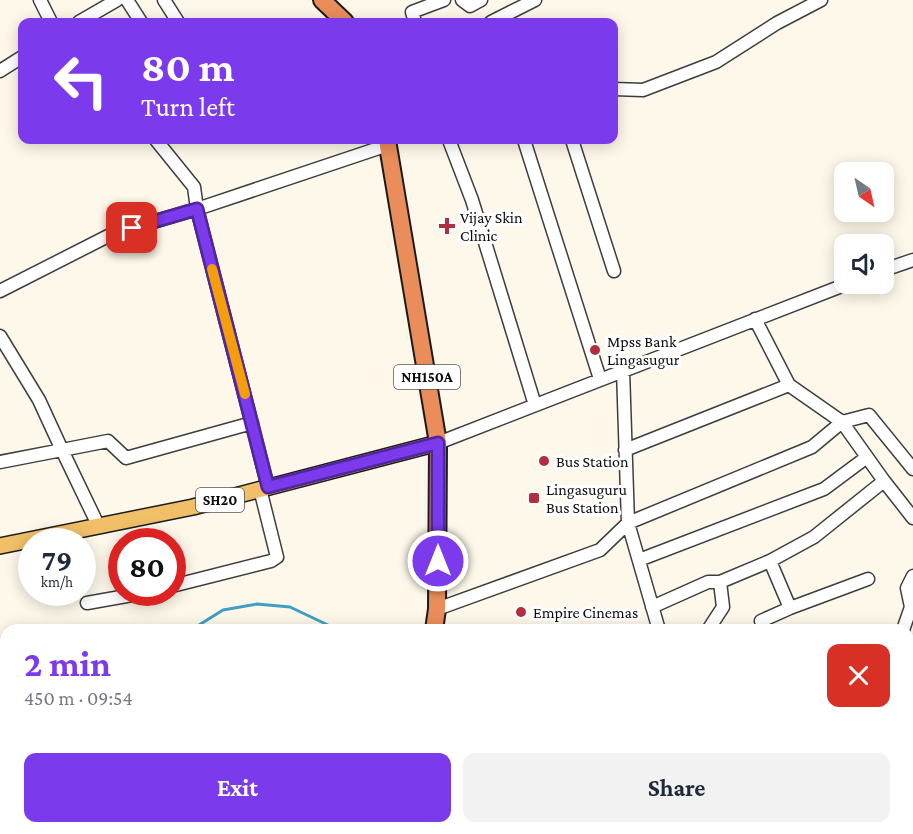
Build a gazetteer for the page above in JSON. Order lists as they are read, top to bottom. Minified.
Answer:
{"streets":{"highway":["NH150A"],"main road":["SH20"]},"crossings":[["NH150A","SH20"]],"places":{"health":["Vijay Skin Clinic"],"other":["Mpss Bank Lingasugur","Bus Station","Empire Cinemas"],"transit":["Lingasuguru Bus Station"]},"north":"bottom right","page":{"turn":["80 m","Turn left"],"speed":"79 km/h","limit":"80","heading":["2 min","450 m · 09:54"],"buttons":["Exit","Share"]}}
